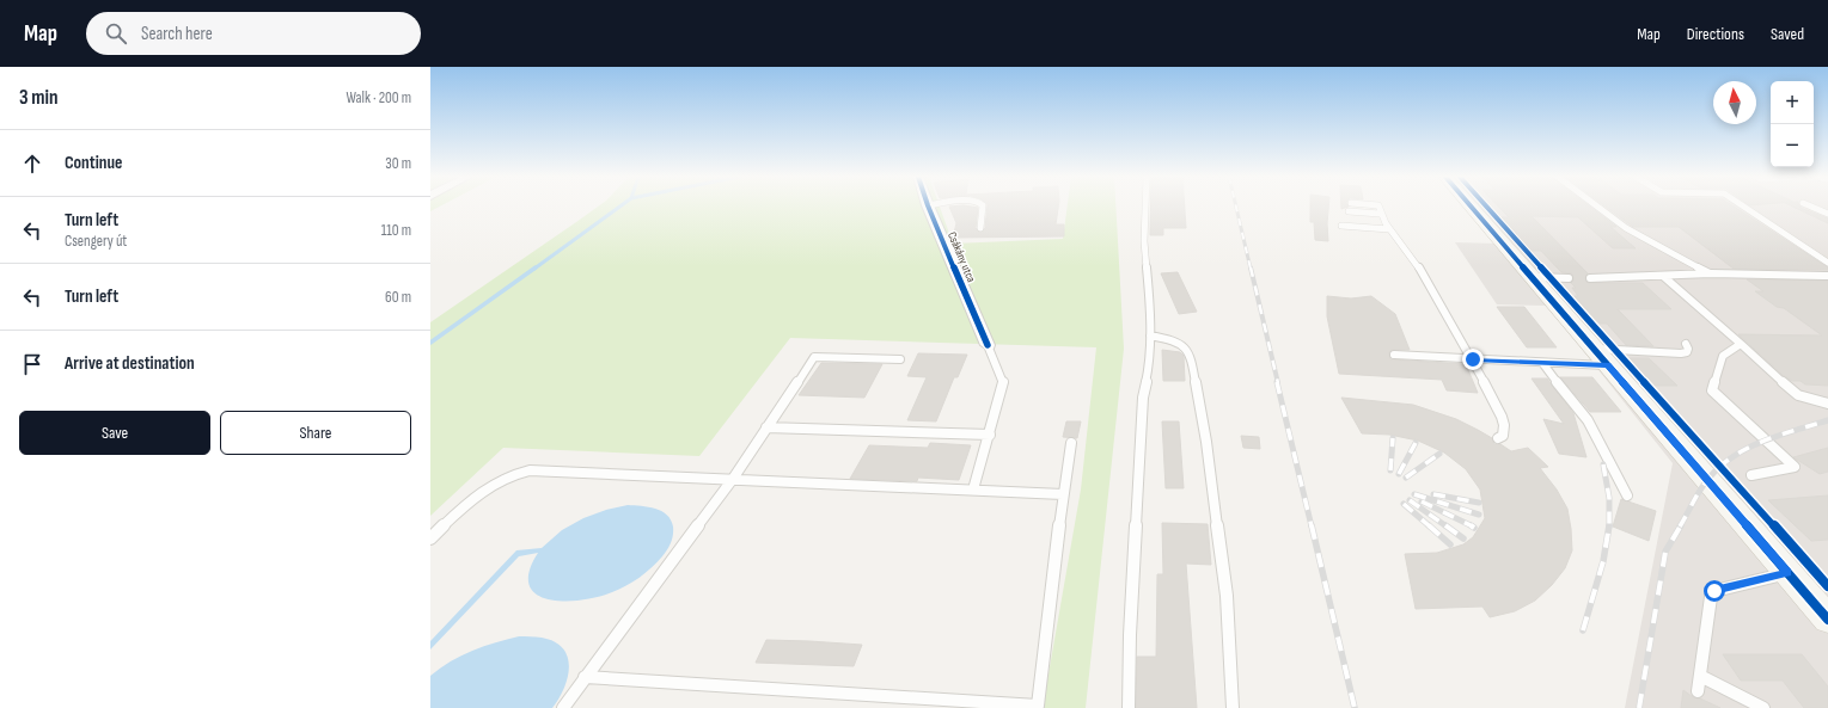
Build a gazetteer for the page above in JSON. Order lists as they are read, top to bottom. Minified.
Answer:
{"streets":{"street":["Csákány utca"]},"north":"top","page":{"header":"Map","search":"Search here","nav":["Map","Directions","Saved"],"heading":["3 min","Walk · 200 m"],"map_buttons":["+","−"],"list":[["Continue","30 m"],["Turn left","Csengery út","110 m"],["Turn left","60 m"],"Arrive at destination"],"buttons":["Save","Share"]}}
